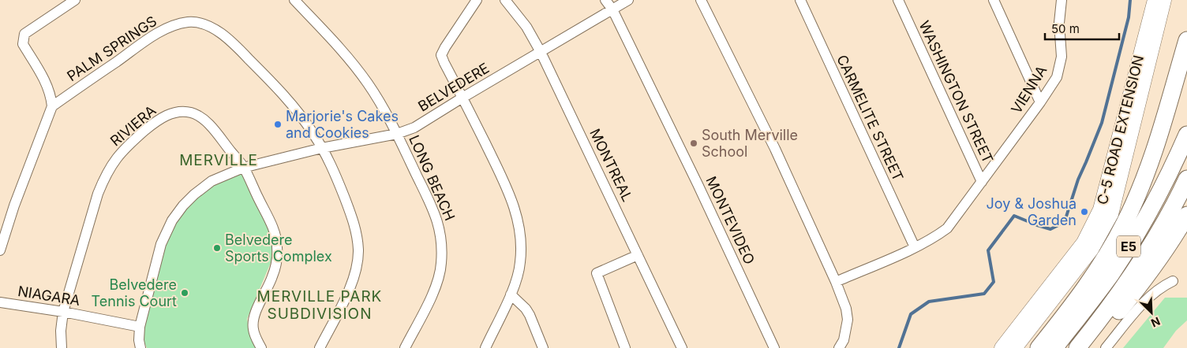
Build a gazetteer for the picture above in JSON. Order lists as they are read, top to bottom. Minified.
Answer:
{"streets":{"highway":["E5"],"main road":["C-5 ROAD EXTENSION"],"street":["PALM SPRINGS","BELVEDERE","VIENNA","WASHINGTON STREET","CARMELITE STREET","RIVIERA","MONTREAL","LONG BEACH","MONTEVIDEO","NIAGARA"]},"crossings":[["PALM SPRINGS","BELVEDERE"],["BELVEDERE","RIVIERA"],["BELVEDERE","MONTREAL"],["BELVEDERE","LONG BEACH"],["BELVEDERE","MONTEVIDEO"],["BELVEDERE","NIAGARA"],["VIENNA","WASHINGTON STREET"],["WASHINGTON STREET","CARMELITE STREET"],["RIVIERA","NIAGARA"]],"districts":["MERVILLE","MERVILLE PARK SUBDIVISION"],"places":["Marjorie's Cakes and Cookies","South Merville School","Joy & Joshua Garden","Belvedere Sports Complex","Belvedere Tennis Court"],"scale_bar":"50 m","north":"bottom right"}
